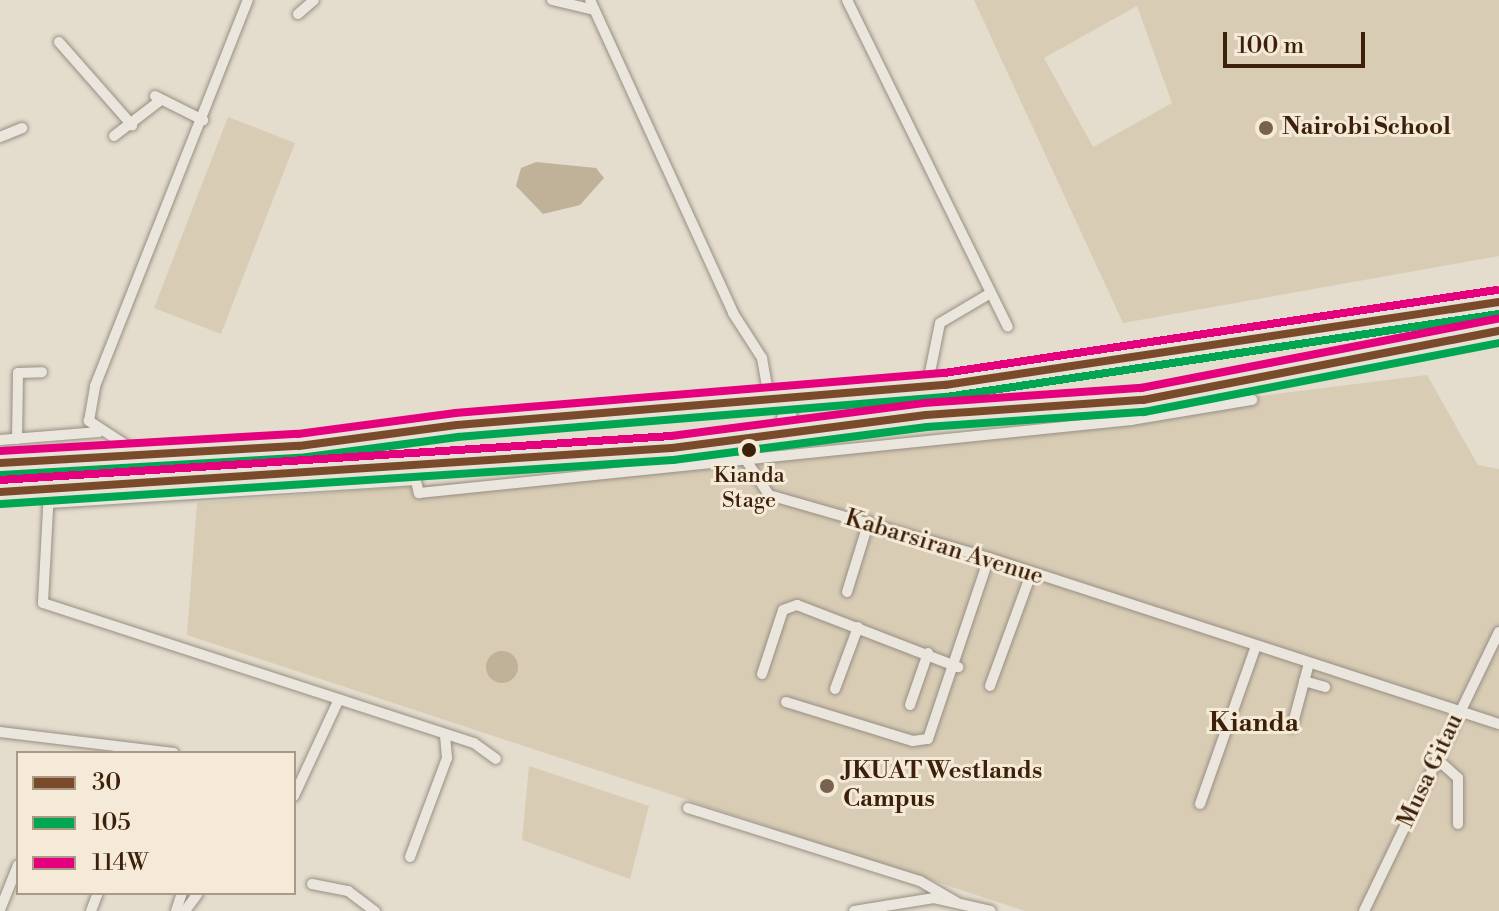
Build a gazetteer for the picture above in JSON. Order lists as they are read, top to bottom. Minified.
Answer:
{"streets":{"street":["Kabarsiran Avenue","Musa Gitau"]},"crossings":[["Kabarsiran Avenue","Musa Gitau"]],"districts":["Kianda"],"places":["Nairobi School","Kianda Stage","JKUAT Westlands Campus"],"lines":["transit line 114W","transit line 30","transit line 105"],"legend":["30","105","114W"],"scale_bar":"100 m"}
